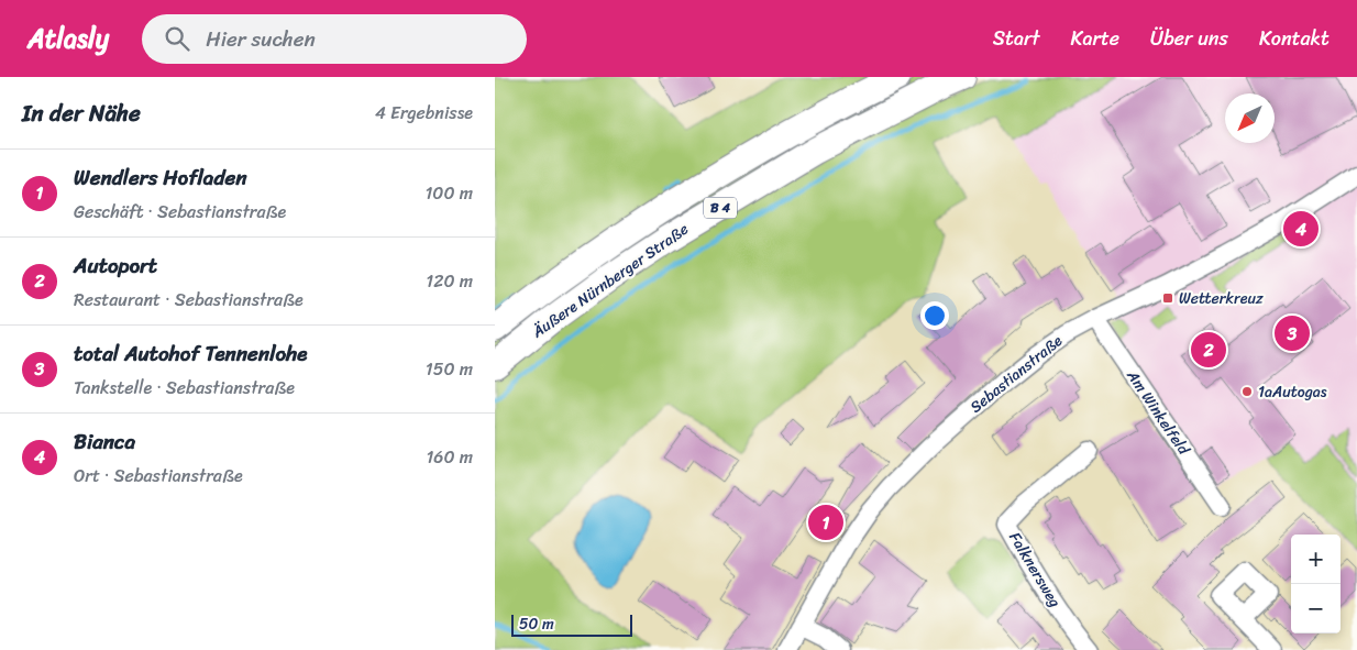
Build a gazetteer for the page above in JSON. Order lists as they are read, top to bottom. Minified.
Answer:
{"streets":{"highway":["B 4","Äußere Nürnberger Straße"],"street":["Sebastianstraße","Am Winkelfeld","Falknersweg"]},"crossings":[["Sebastianstraße","Am Winkelfeld"]],"places":{"transit":["Wetterkreuz"],"other":["1aAutogas"]},"scale_bar":"50 m","north":"bottom left","page":{"header":"Atlasly","search":"Hier suchen","nav":["Start","Karte","Über uns","Kontakt"],"heading":["In der Nähe","4 Ergebnisse"],"list":[{"mark":"1","name":"Wendlers Hofladen","note":"Geschäft · Sebastianstraße","value":"100 m"},{"mark":"2","name":"Autoport","note":"Restaurant · Sebastianstraße","value":"120 m"},{"mark":"3","name":"total Autohof Tennenlohe","note":"Tankstelle · Sebastianstraße","value":"150 m"},{"mark":"4","name":"Bianca","note":"Ort · Sebastianstraße","value":"160 m"}],"pins":["4","3","2","1"],"map_buttons":["+","−"],"scale":"50 m"}}
